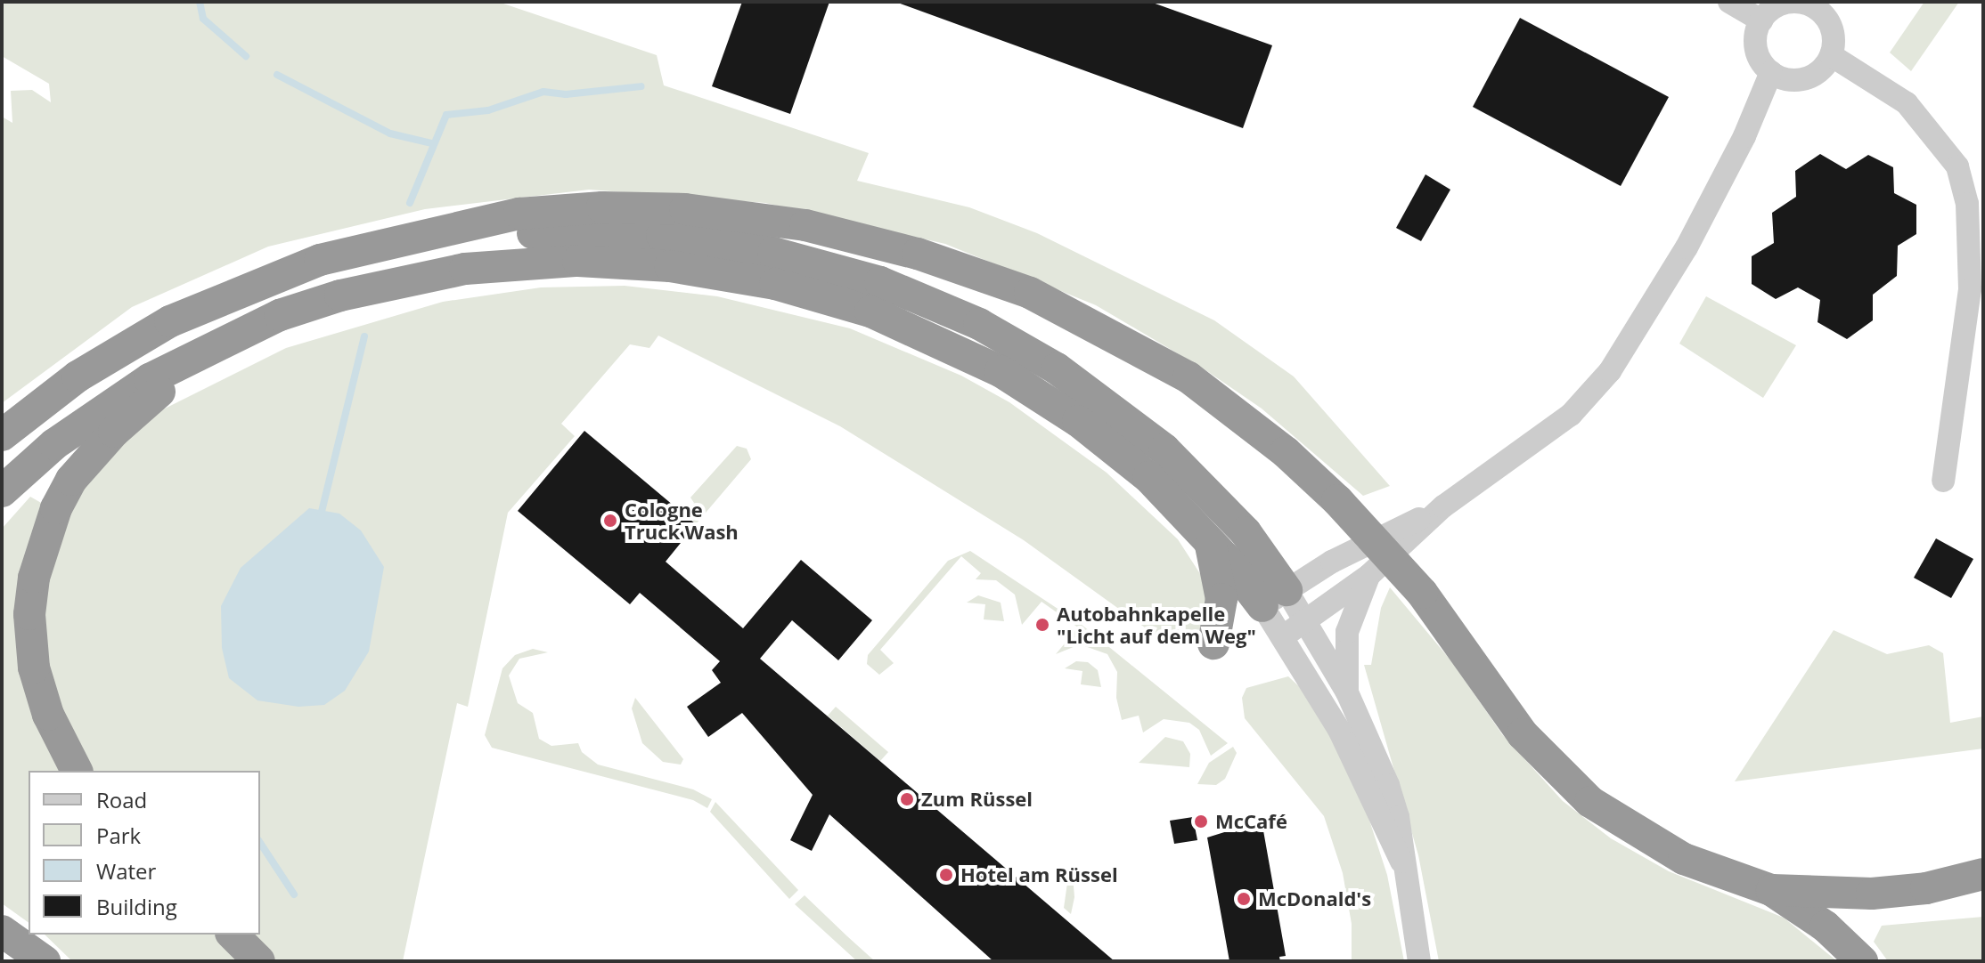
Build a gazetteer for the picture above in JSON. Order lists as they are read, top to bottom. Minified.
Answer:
{"places":["Cologne Truck Wash","Autobahnkapelle \"Licht auf dem Weg\"","Zum Rüssel","McCafé","Hotel am Rüssel","McDonald's"],"legend":["Road","Park","Water","Building"]}
